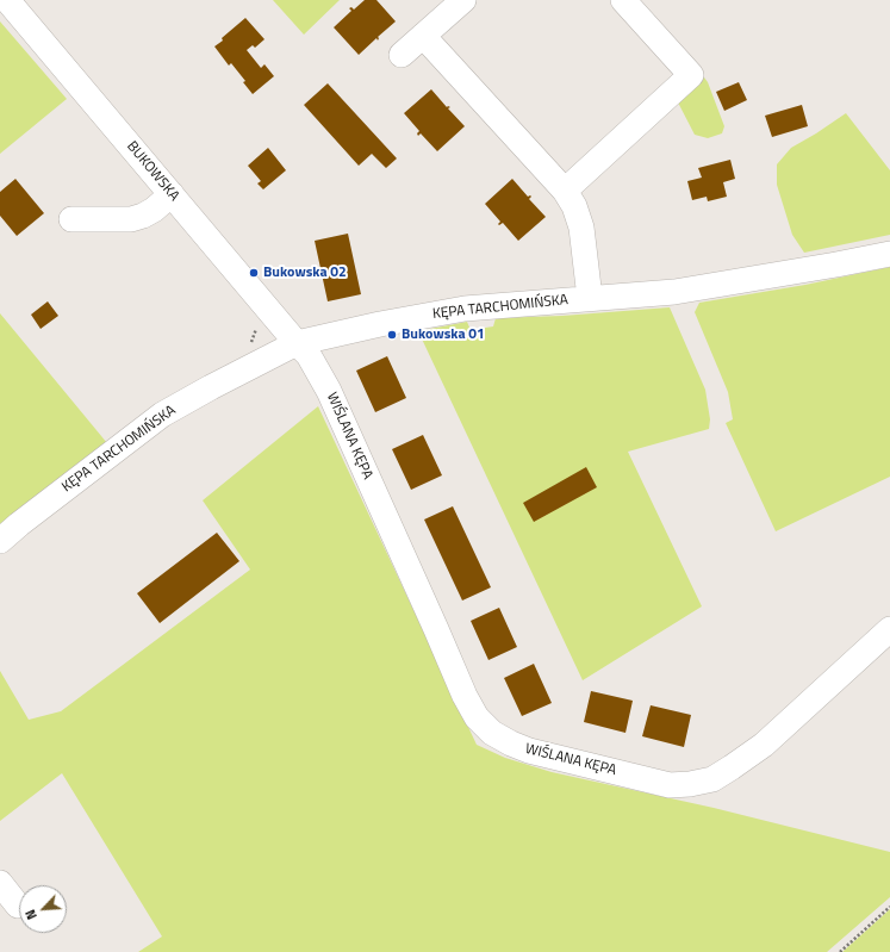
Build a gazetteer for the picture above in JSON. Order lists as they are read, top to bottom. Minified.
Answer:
{"streets":{"street":["BUKOWSKA","KĘPA TARCHOMIŃSKA","WIŚLANA KĘPA"]},"crossings":[["BUKOWSKA","KĘPA TARCHOMIŃSKA"],["BUKOWSKA","WIŚLANA KĘPA"],["KĘPA TARCHOMIŃSKA","WIŚLANA KĘPA"]],"places":["Bukowska 02","Bukowska 01"],"north":"bottom left"}
